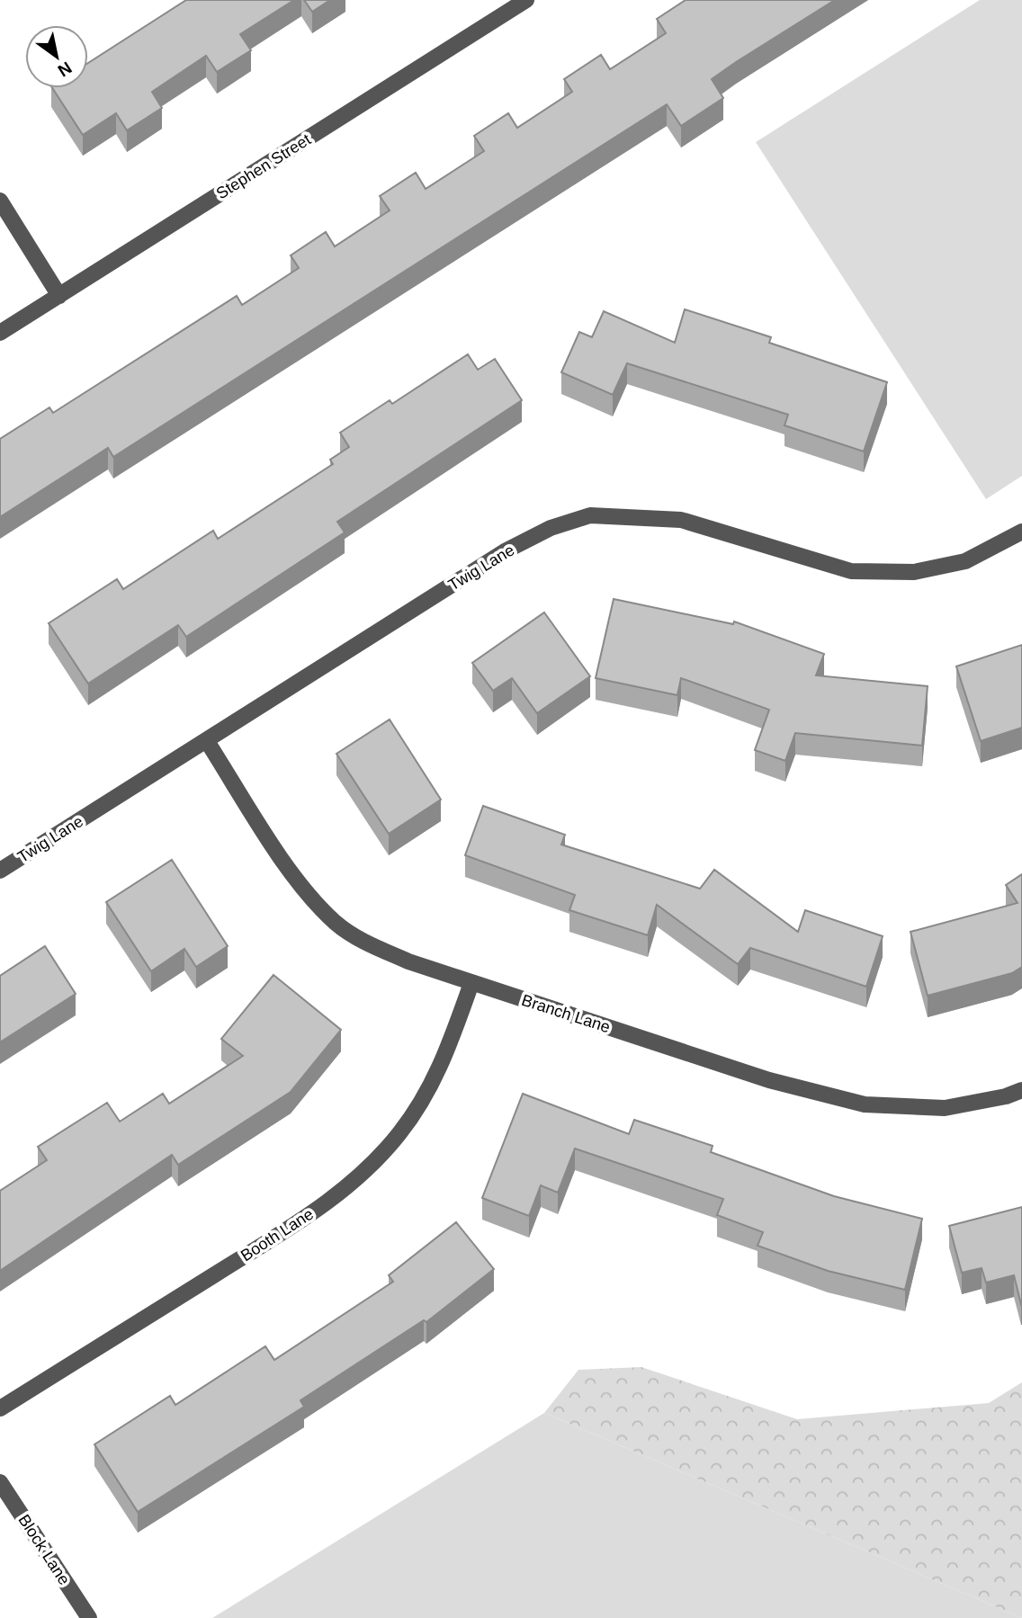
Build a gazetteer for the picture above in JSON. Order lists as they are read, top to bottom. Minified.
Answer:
{"streets":{"street":["Stephen Street","Twig Lane","Branch Lane","Booth Lane","Block Lane"]},"crossings":[["Twig Lane","Branch Lane"],["Branch Lane","Booth Lane"]],"north":"bottom right"}
